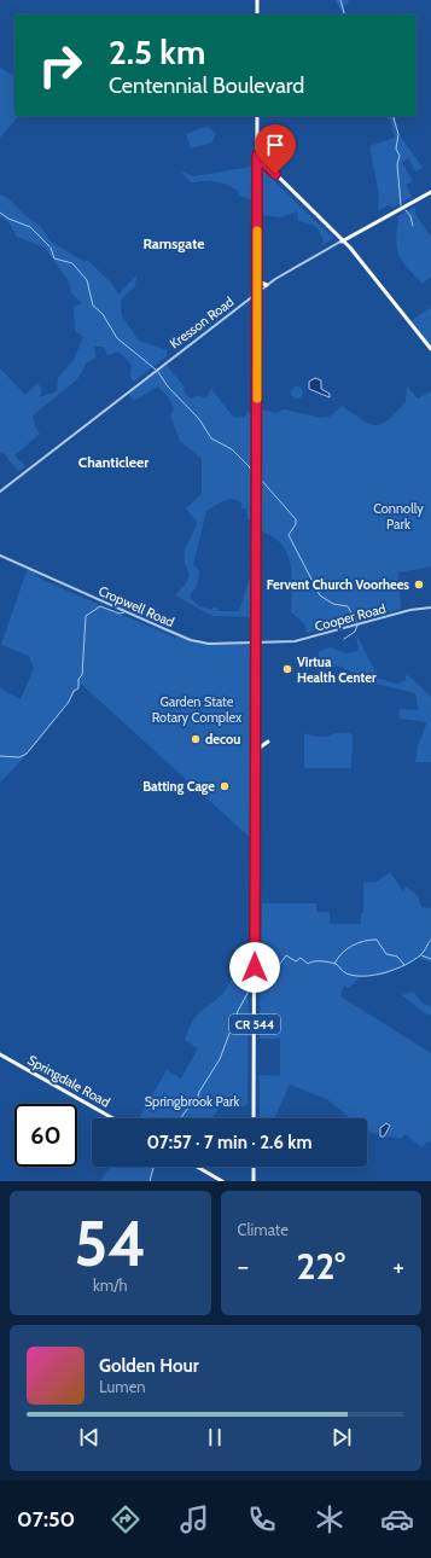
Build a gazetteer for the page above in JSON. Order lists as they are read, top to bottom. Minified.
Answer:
{"streets":{"main road":["Kresson Road","CR 544","Springdale Road"],"street":["Cropwell Road","Cooper Road"]},"crossings":[["Kresson Road","CR 544"],["Cropwell Road","Cooper Road"],["Cropwell Road","CR 544"]],"districts":["Ramsgate","Chanticleer"],"parks":["Connolly Park","Garden State Rotary Complex","Springbrook Park"],"places":["Fervent Church Voorhees","Virtua Health Center","decou","Batting Cage"],"page":{"turn":["2.5 km","Centennial Boulevard"],"limit":"60","trip":"07:57 · 7 min · 2.6 km","tile":[["54","km/h"],"Climate"],"heat":["−","22°","+"],"song":["Golden Hour","Lumen"],"tabs":"07:50"}}
